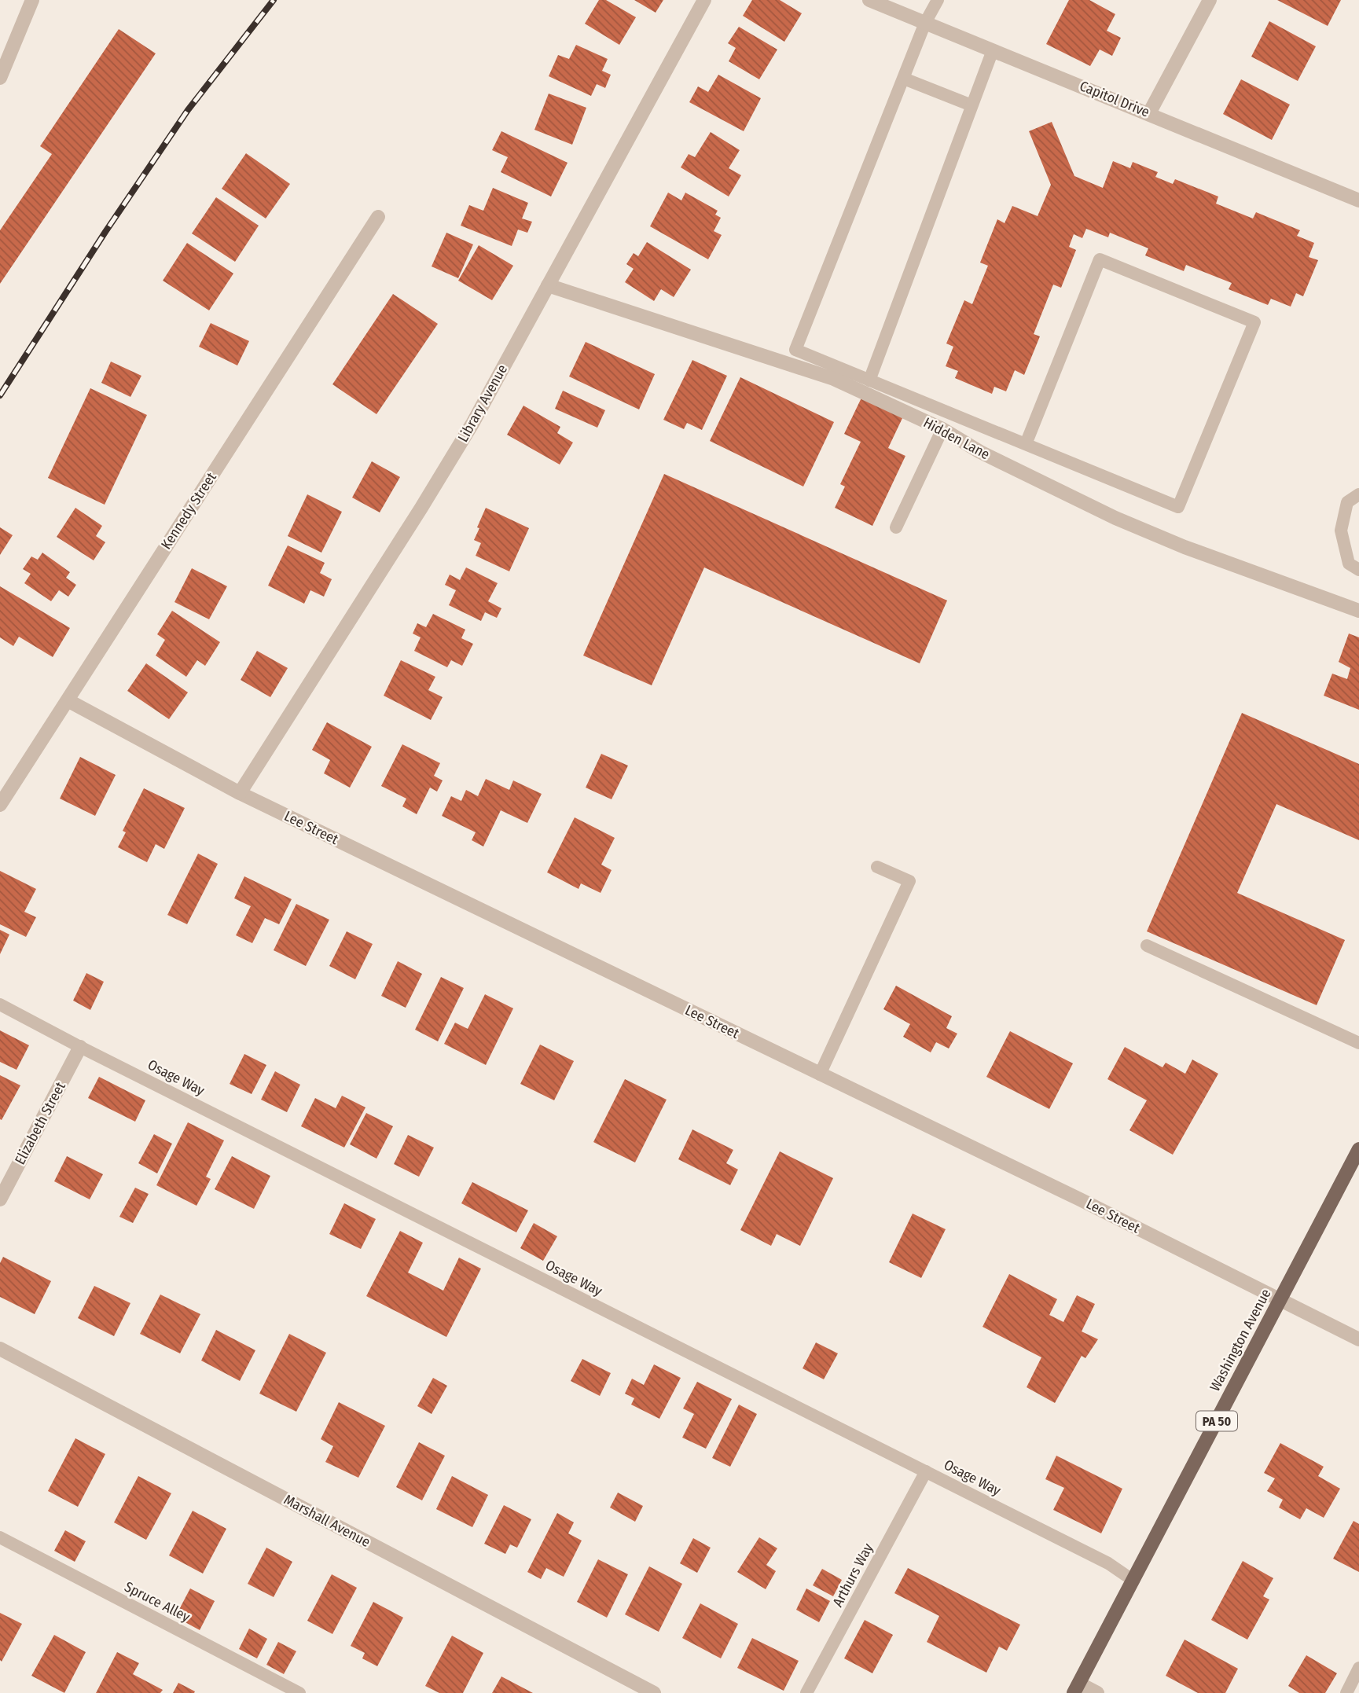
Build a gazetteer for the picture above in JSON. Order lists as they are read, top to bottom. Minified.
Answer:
{"streets":{"main road":["Washington Avenue","PA 50"],"street":["Capitol Drive","Library Avenue","Hidden Lane","Kennedy Street","Lee Street","Elizabeth Street","Marshall Avenue"],"lane":["Osage Way","Arthurs Way","Spruce Alley"]},"crossings":[["Library Avenue","Hidden Lane"],["Library Avenue","Lee Street"],["Kennedy Street","Lee Street"],["Lee Street","Washington Avenue"],["Osage Way","Elizabeth Street"],["Osage Way","Washington Avenue"],["Osage Way","Arthurs Way"]]}
